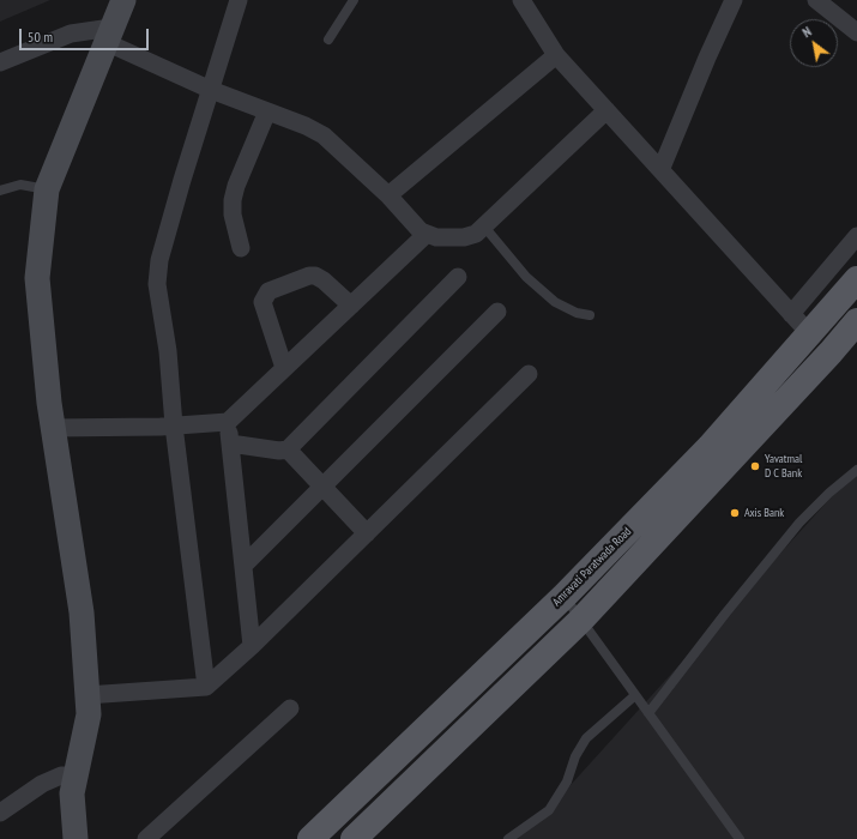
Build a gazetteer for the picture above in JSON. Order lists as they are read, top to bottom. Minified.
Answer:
{"streets":{"main road":["Amravati Paratwada Road"]},"places":["Yavatmal D C Bank","Axis Bank"],"scale_bar":"50 m","north":"top left"}
